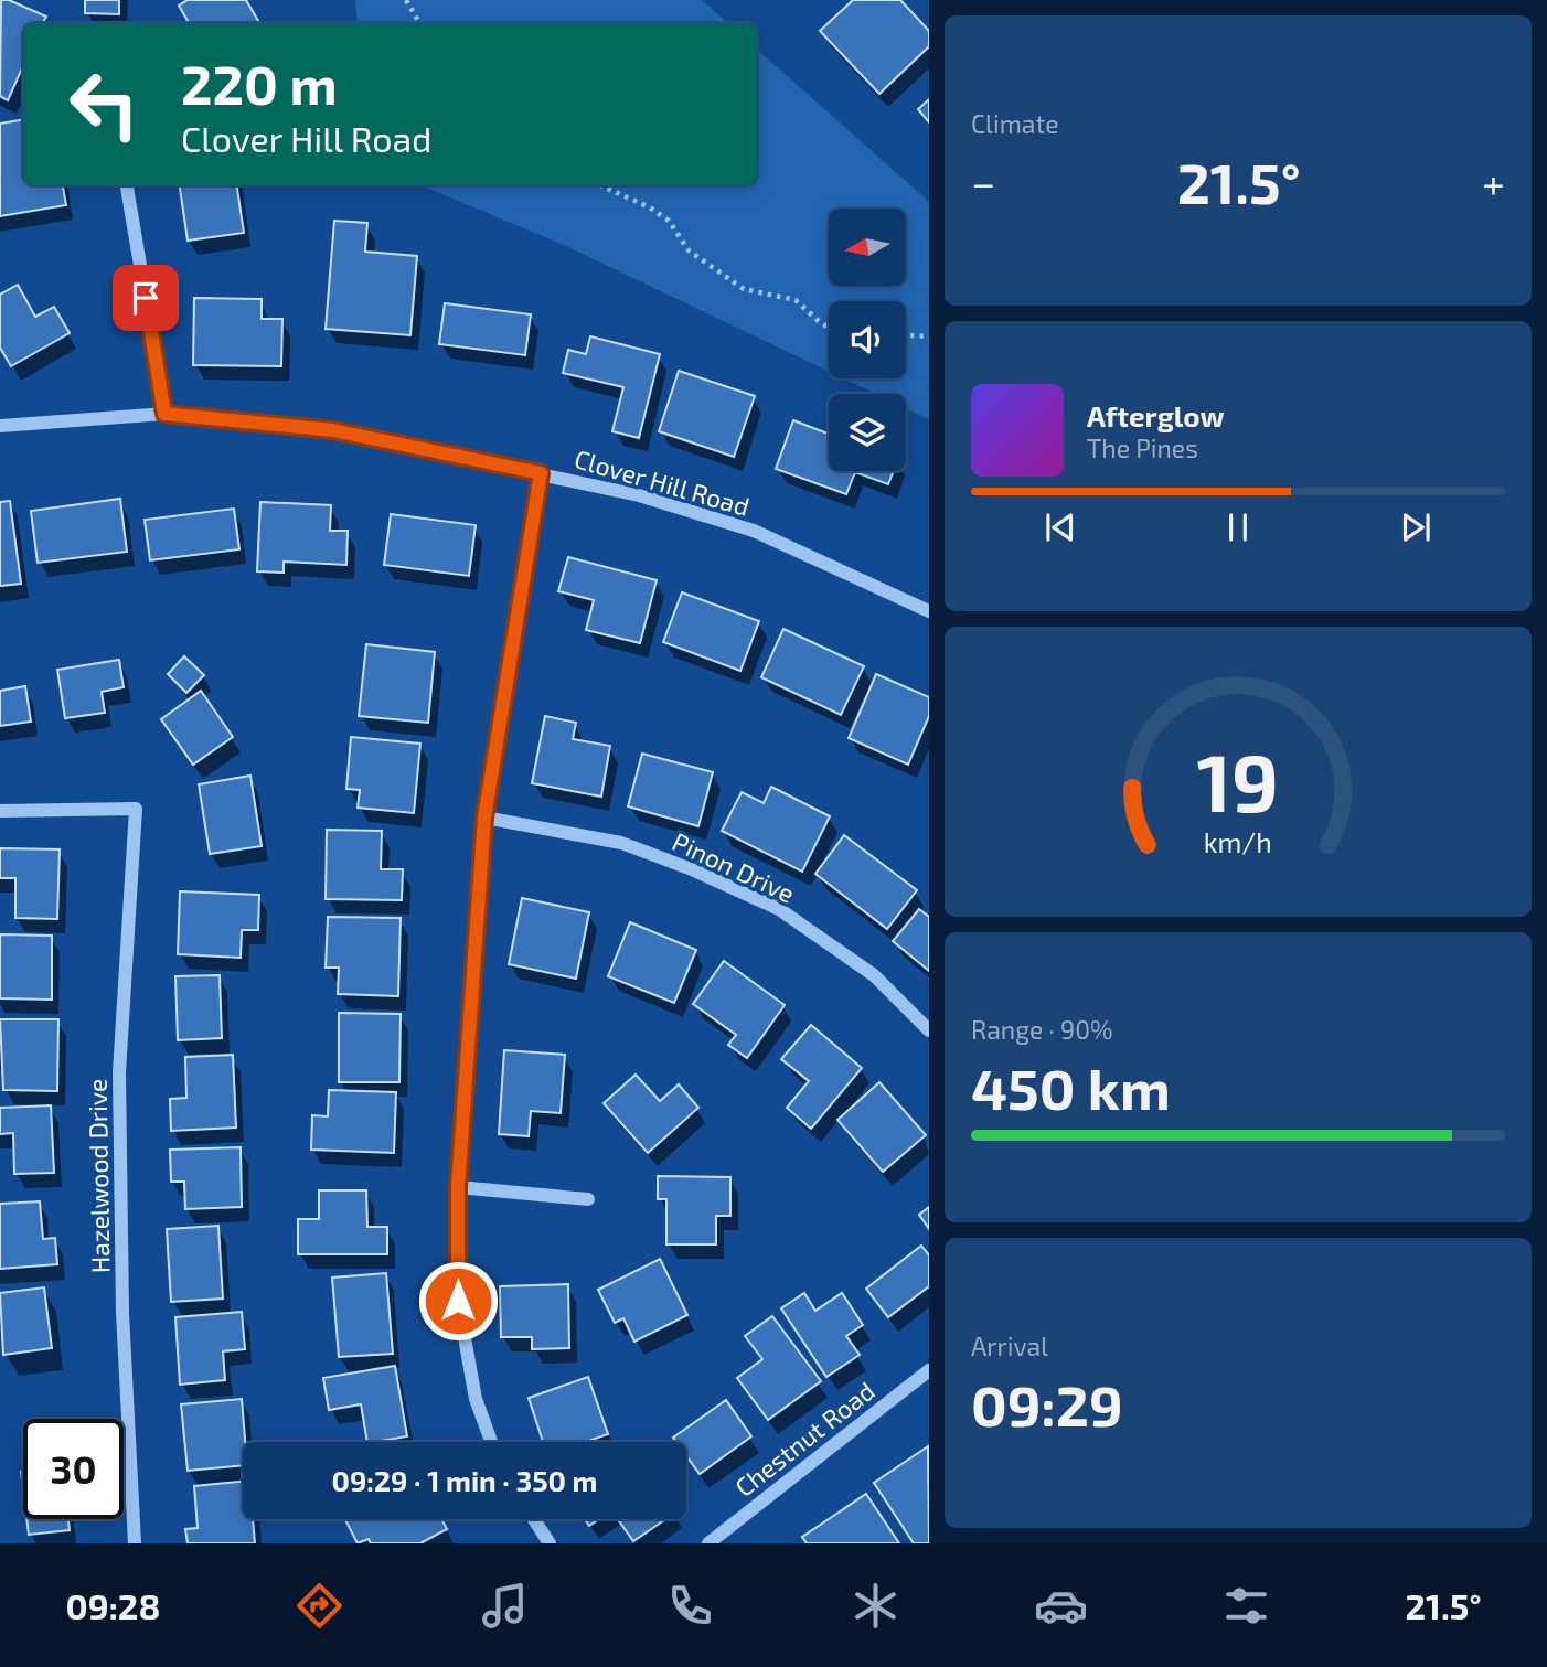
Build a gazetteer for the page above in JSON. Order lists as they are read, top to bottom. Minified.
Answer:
{"streets":{"street":["Clover Hill Road","Pinon Drive","Hazelwood Drive","Chestnut Road"]},"north":"left","page":{"tile":["Climate",["Range · 90%","450 km"],["Arrival","09:29"]],"turn":["220 m","Clover Hill Road"],"heat":["−","21.5°","+"],"song":["Afterglow","The Pines"],"limit":"30","trip":"09:29 · 1 min · 350 m","tabs":["09:28","21.5°"],"gauge":["19","km/h"]}}
